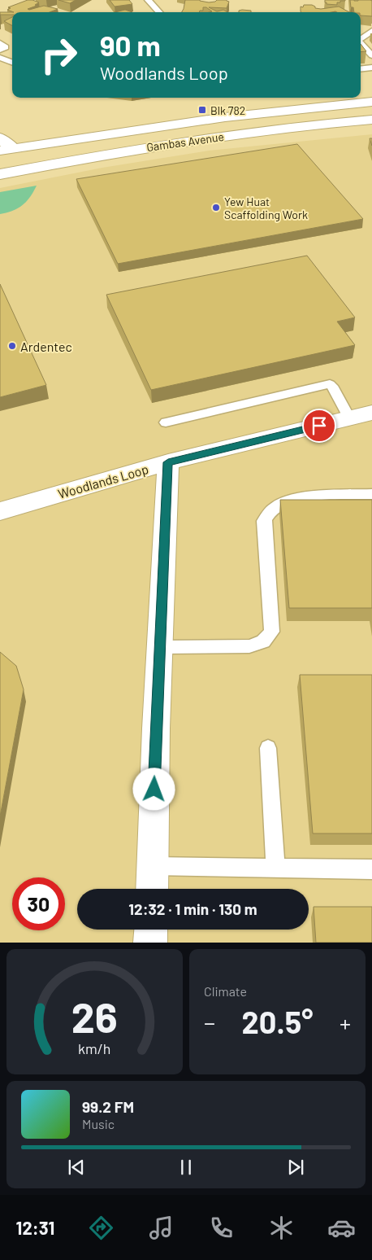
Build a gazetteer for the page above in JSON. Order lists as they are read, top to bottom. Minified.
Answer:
{"streets":{"main road":["Gambas Avenue","Woodlands Loop"]},"places":{"transit":["Blk 782"],"other":["Yew Huat Scaffolding Work","Ardentec"]},"page":{"turn":["90 m","Woodlands Loop"],"limit":"30","trip":"12:32 · 1 min · 130 m","tile":"Climate","heat":["−","20.5°","+"],"song":["99.2 FM","Music"],"tabs":"12:31","gauge":["26","km/h"]}}
